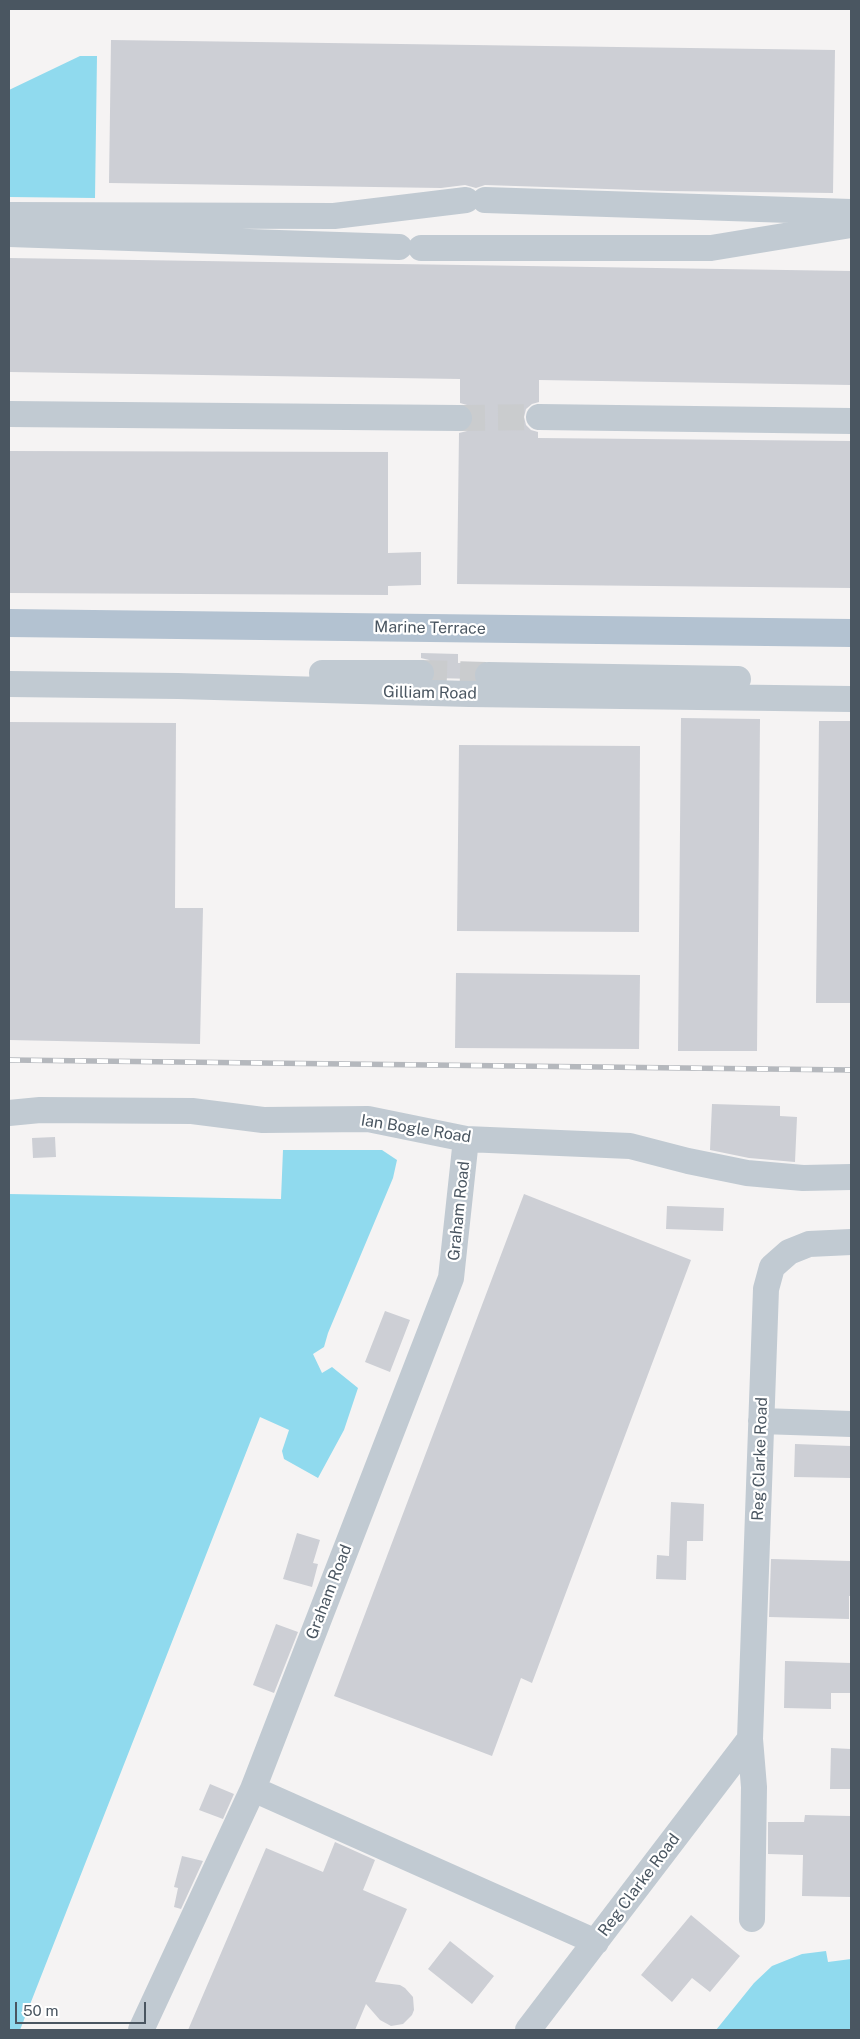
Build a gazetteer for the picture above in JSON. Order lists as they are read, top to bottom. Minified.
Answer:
{"streets":{"main road":["Marine Terrace"],"street":["Gilliam Road","Ian Bogle Road","Graham Road","Reg Clarke Road"]},"crossings":[["Ian Bogle Road","Graham Road"]],"scale_bar":"50 m"}
